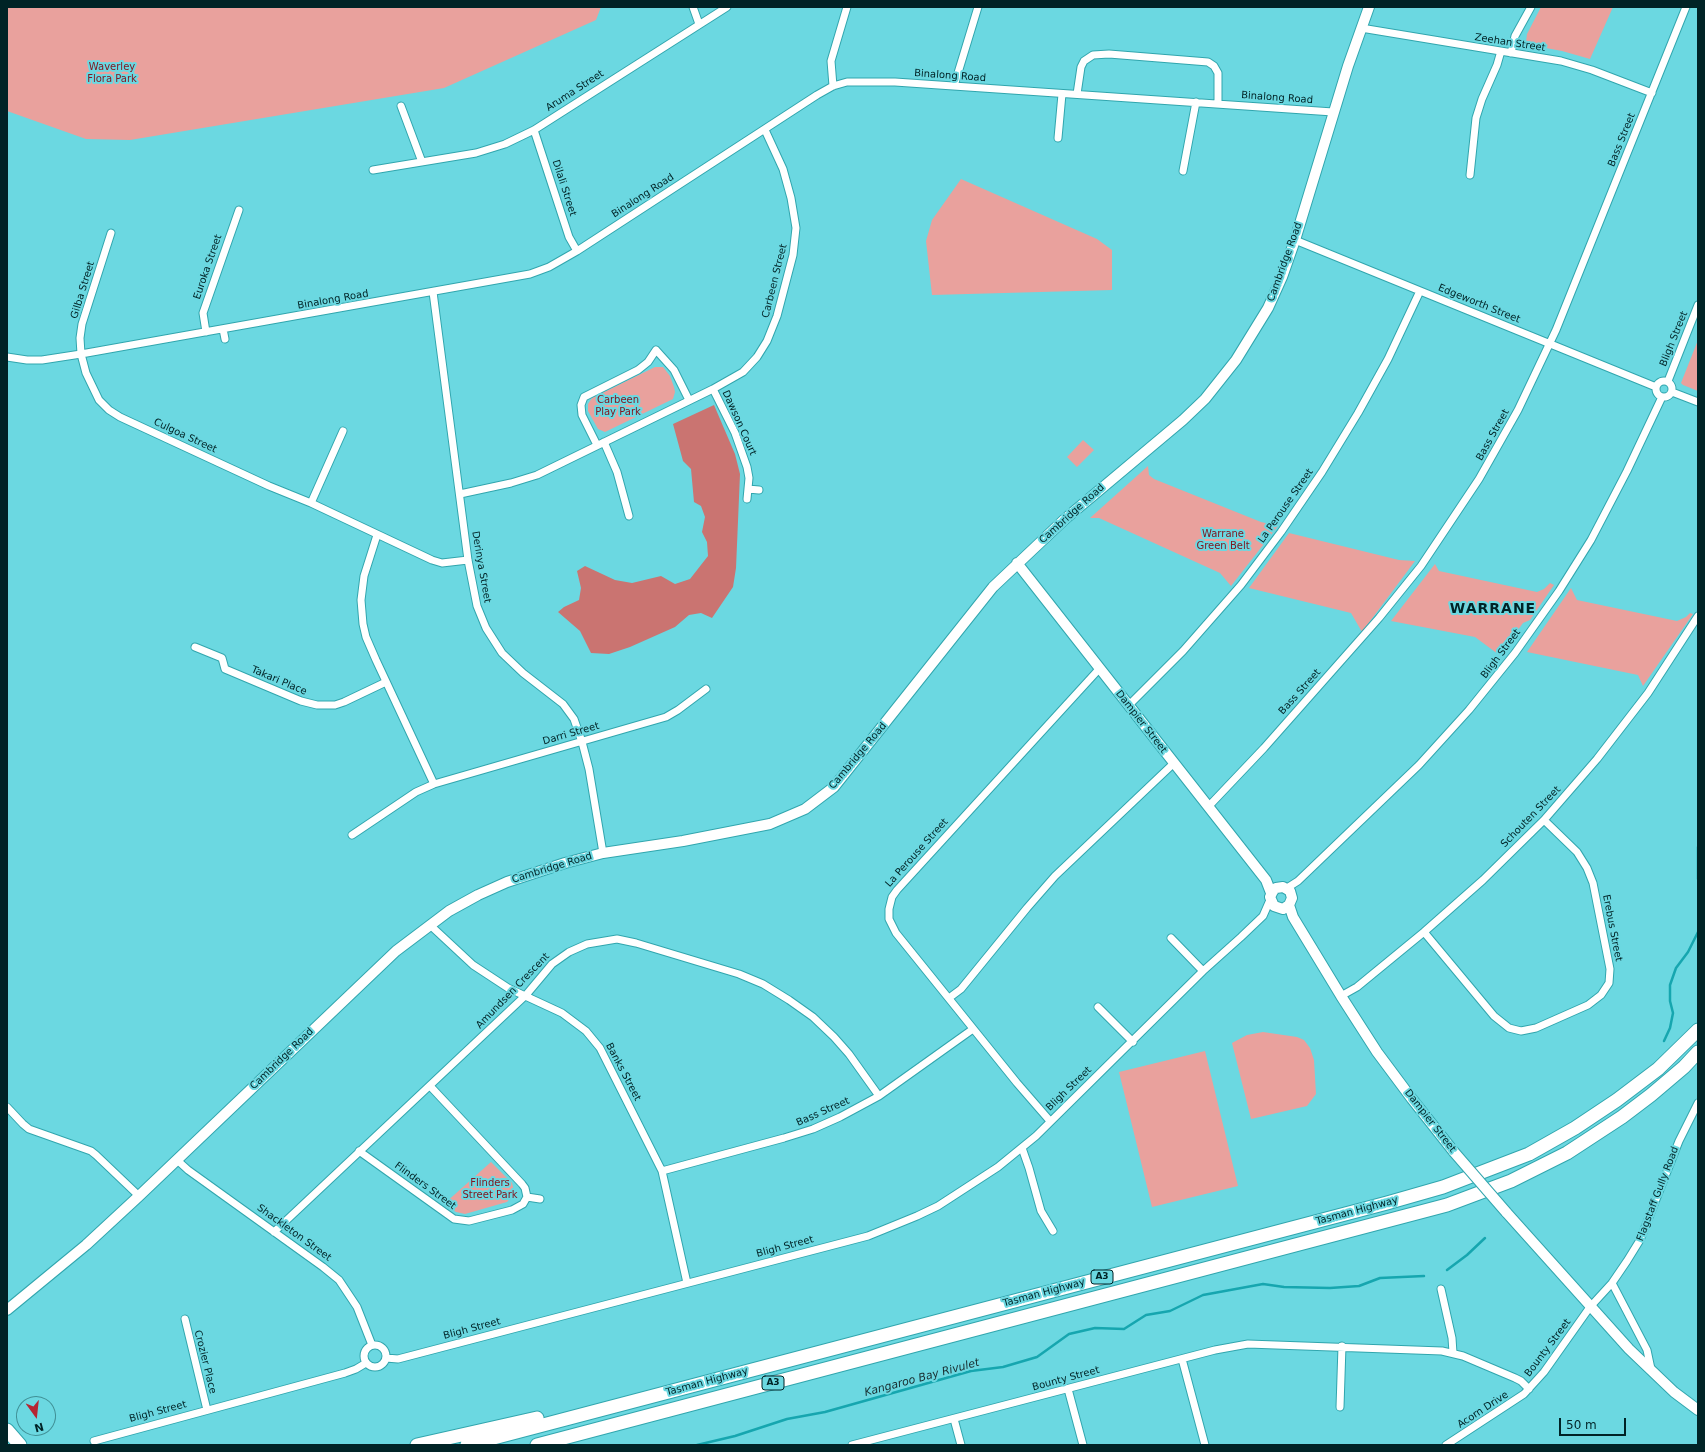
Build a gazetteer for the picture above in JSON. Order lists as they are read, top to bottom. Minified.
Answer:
{"streets":{"highway":["Tasman Highway","A3"],"main road":["Cambridge Road","Dampier Street"],"street":["Zeehan Street","Binalong Road","Aruma Street","Bass Street","Dilali Street","Euroka Street","Carbeen Street","Gilba Street","Edgeworth Street","Bligh Street","Dawson Court","Culgoa Street","La Perouse Street","Derinya Street","Takari Place","Darri Street","Schouten Street","Erebus Street","Amundsen Crescent","Banks Street","Flinders Street","Flagstaff Gully Road","Shackleton Street","Bounty Street","Crozier Place","Acorn Drive"]},"crossings":[["Zeehan Street","Bass Street"],["Zeehan Street","Cambridge Road"],["Binalong Road","Dilali Street"],["Binalong Road","Cambridge Road"],["Binalong Road","Euroka Street"],["Binalong Road","Carbeen Street"],["Binalong Road","Gilba Street"],["Binalong Road","Culgoa Street"],["Binalong Road","Derinya Street"],["Aruma Street","Dilali Street"],["Bass Street","Edgeworth Street"],["Bass Street","La Perouse Street"],["Bass Street","Dampier Street"],["Bass Street","Amundsen Crescent"],["Bass Street","Banks Street"],["Cambridge Road","Edgeworth Street"],["Cambridge Road","Derinya Street"],["Cambridge Road","Dampier Street"],["Cambridge Road","Banks Street"],["Cambridge Road","Shackleton Street"],["Carbeen Street","Dawson Court"],["Carbeen Street","Derinya Street"],["Gilba Street","Culgoa Street"],["Edgeworth Street","Bligh Street"],["Edgeworth Street","La Perouse Street"],["Bligh Street","La Perouse Street"],["Bligh Street","Dampier Street"],["Bligh Street","Banks Street"],["Bligh Street","Shackleton Street"],["Bligh Street","Crozier Place"],["Culgoa Street","Derinya Street"],["La Perouse Street","Dampier Street"],["Derinya Street","Darri Street"],["Dampier Street","Schouten Street"],["Dampier Street","Flagstaff Gully Road"],["Dampier Street","Bounty Street"],["Schouten Street","Erebus Street"],["Amundsen Crescent","Banks Street"],["Amundsen Crescent","Flinders Street"],["Amundsen Crescent","Shackleton Street"],["Flagstaff Gully Road","Bounty Street"],["Bounty Street","Acorn Drive"]],"districts":["WARRANE"],"water":["Kangaroo Bay Rivulet"],"parks":["Waverley Flora Park","Carbeen Play Park","Warrane Green Belt","Flinders Street Park"],"scale_bar":"50 m","north":"bottom"}
